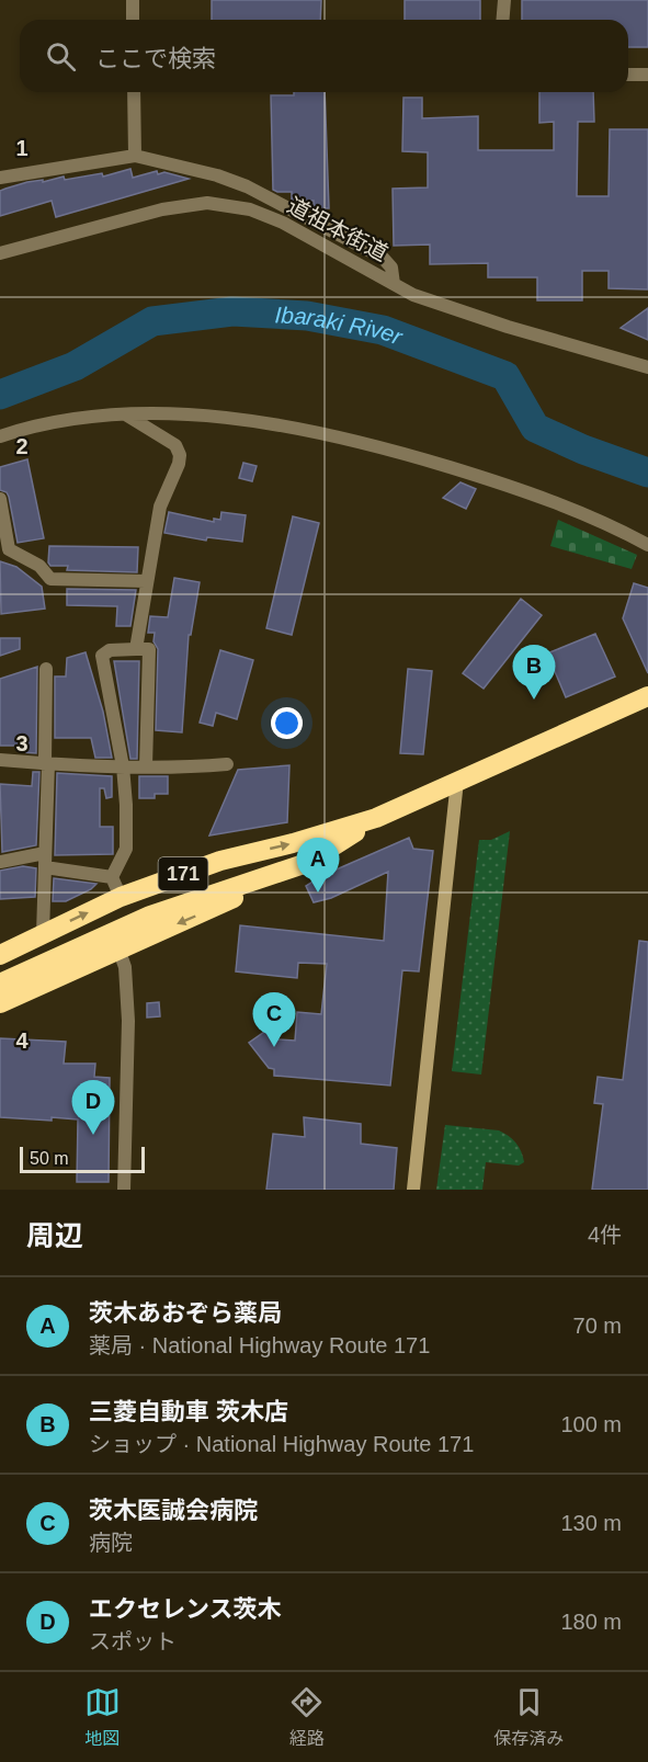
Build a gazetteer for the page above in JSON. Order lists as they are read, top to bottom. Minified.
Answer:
{"streets":{"highway":["171"],"street":["道祖本街道"]},"water":["Ibaraki River"],"scale_bar":"50 m","page":{"search":"ここで検索","pins":["B","A","C","D"],"scale":"50 m","heading":["周辺","4件"],"list":[{"mark":"A","name":"茨木あおぞら薬局","note":"薬局 · National Highway Route 171","value":"70 m"},{"mark":"B","name":"三菱自動車 茨木店","note":"ショップ · National Highway Route 171","value":"100 m"},{"mark":"C","name":"茨木医誠会病院","note":"病院","value":"130 m"},{"mark":"D","name":"エクセレンス茨木","note":"スポット","value":"180 m"}],"nav":["地図","経路","保存済み"]},"grid":{"rows":["1","2","3","4"]}}
